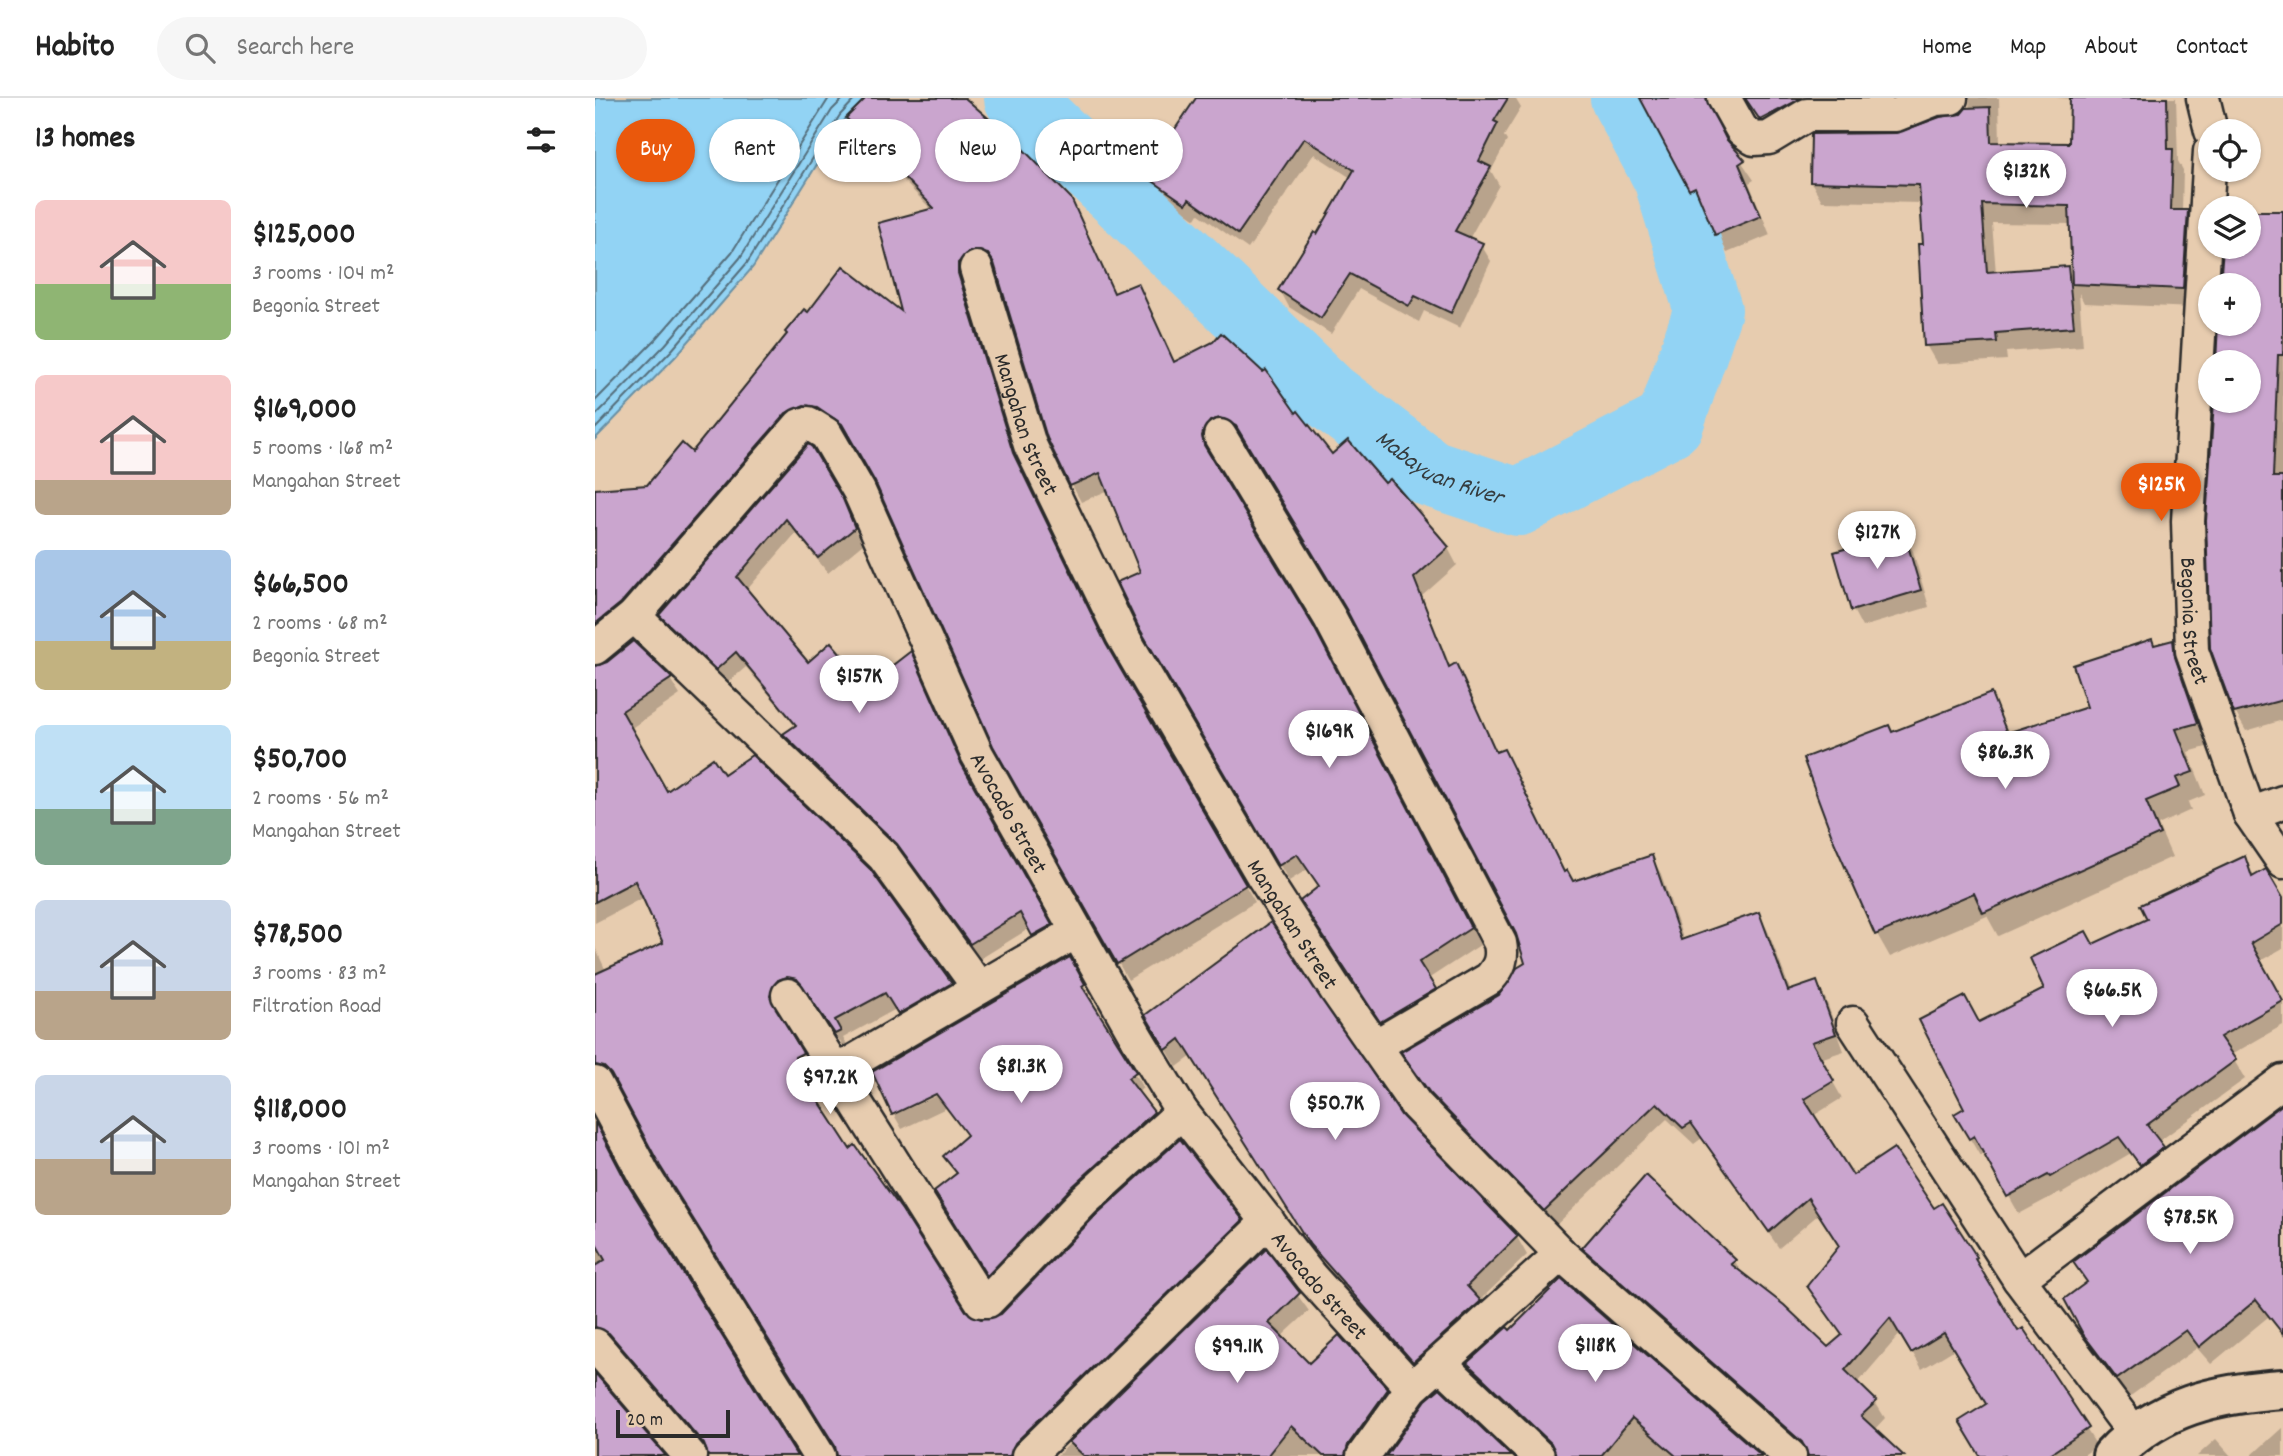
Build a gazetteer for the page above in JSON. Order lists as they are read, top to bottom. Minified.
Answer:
{"streets":{"street":["Mangahan Street","Begonia Street","Avocado Street"]},"water":["Mabayuan River"],"scale_bar":"20 m","page":{"header":"Habito","search":"Search here","nav":["Home","Map","About","Contact"],"heading":"13 homes","map_buttons":["+","−"],"chip":["Buy","Rent","Filters","New","Apartment"],"price":["$132K","$125K","$127K","$157K","$169K","$86.3K","$66.5K","$81.3K","$97.2K","$50.7K","$78.5K","$118K","$99.1K"],"list":[{"name":"$125,000","note":"3 rooms · 104 m² · Begonia Street"},{"name":"$169,000","note":"5 rooms · 168 m² · Mangahan Street"},{"name":"$66,500","note":"2 rooms · 68 m² · Begonia Street"},{"name":"$50,700","note":"2 rooms · 56 m² · Mangahan Street"},{"name":"$78,500","note":"3 rooms · 83 m² · Filtration Road"},{"name":"$118,000","note":"3 rooms · 101 m² · Mangahan Street"}],"scale":"20 m"}}
